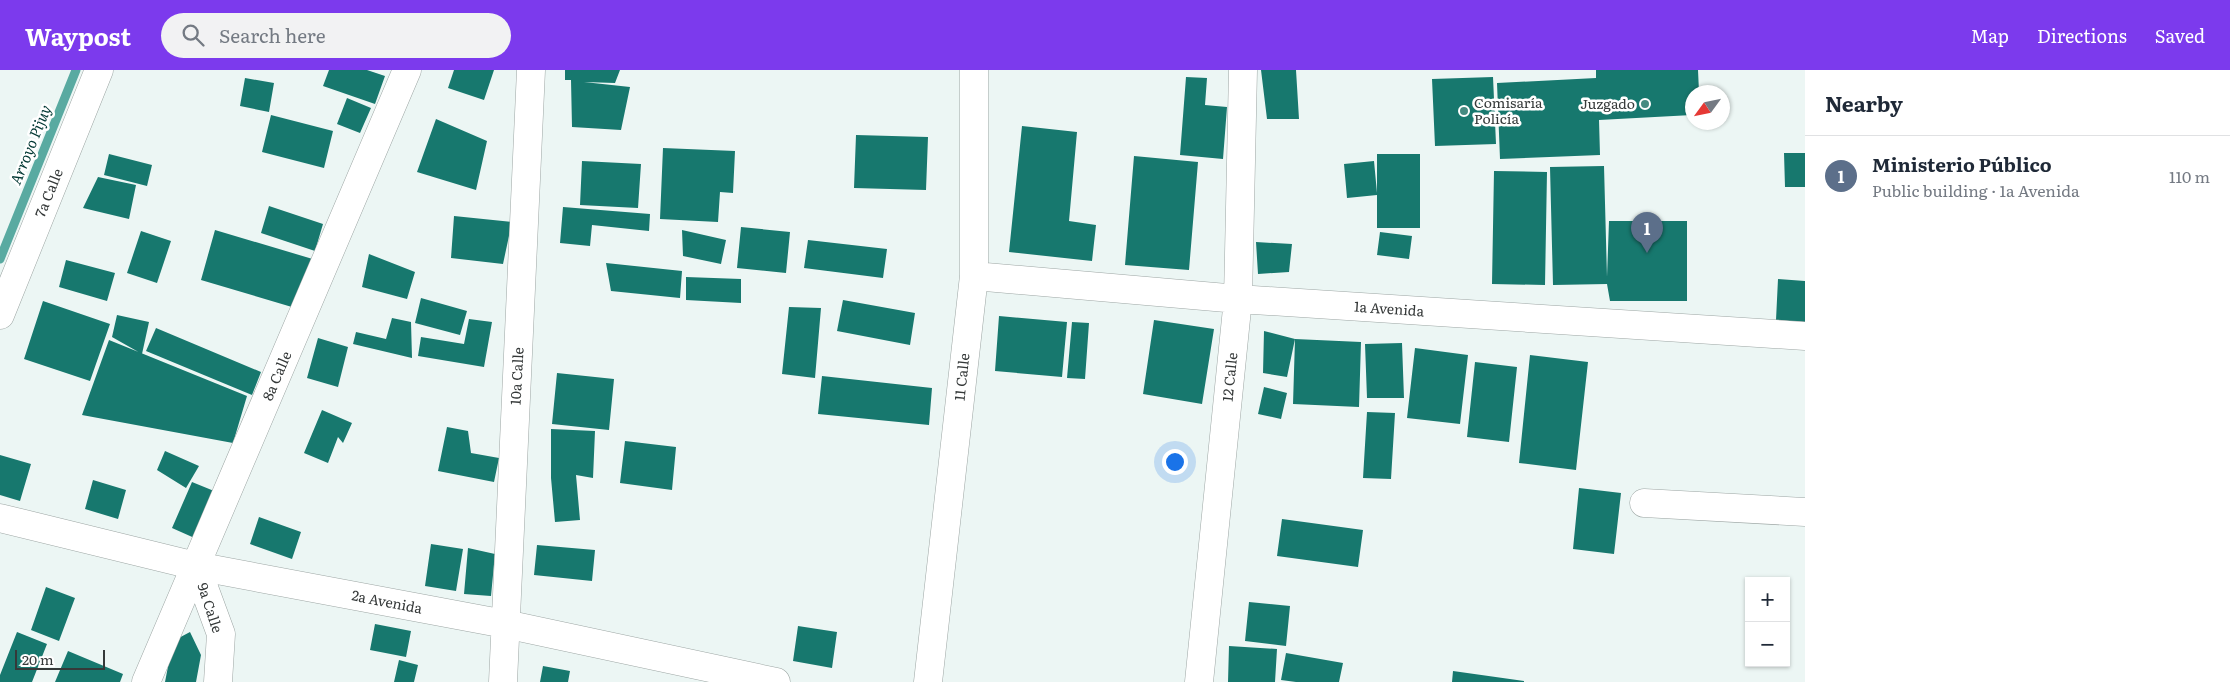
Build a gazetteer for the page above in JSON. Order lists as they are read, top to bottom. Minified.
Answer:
{"streets":{"street":["7a Calle","1a Avenida","8a Calle","10a Calle","11 Calle","12 Calle","2a Avenida","9a Calle"]},"crossings":[["1a Avenida","11 Calle"],["1a Avenida","12 Calle"],["8a Calle","2a Avenida"],["8a Calle","9a Calle"],["10a Calle","2a Avenida"],["2a Avenida","9a Calle"]],"water":["Arroyo Pijuy"],"places":["Juzgado","Comisaría Policía"],"scale_bar":"20 m","north":"bottom left","page":{"header":"Waypost","search":"Search here","nav":["Map","Directions","Saved"],"heading":"Nearby","list":[{"mark":"1","name":"Ministerio Público","note":"Public building · 1a Avenida","value":"110 m"}],"pins":"1","map_buttons":["+","−"],"scale":"20 m"}}
